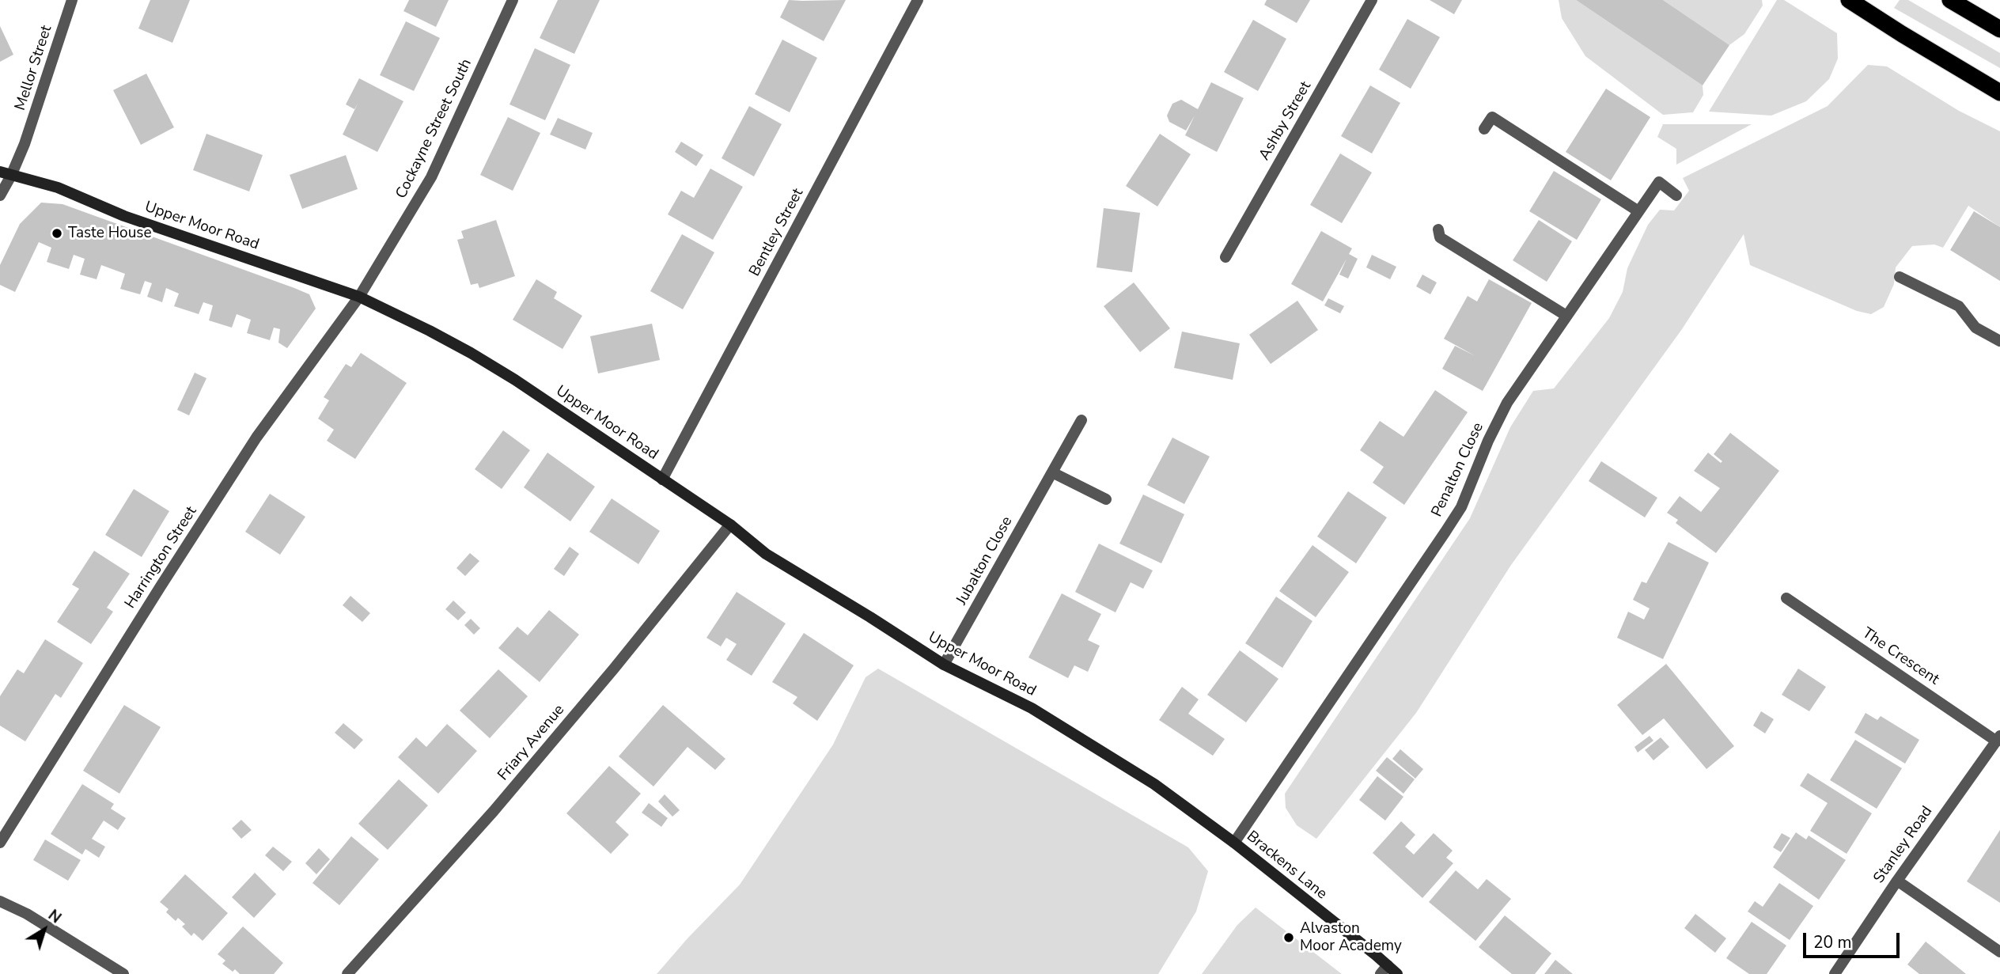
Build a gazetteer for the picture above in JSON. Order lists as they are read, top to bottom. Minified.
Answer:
{"streets":{"street":["Mellor Street","Ashby Street","Cockayne Street South","Upper Moor Road","Bentley Street","Penalton Close","Harrington Street","Jubalton Close","The Crescent","Friary Avenue","Stanley Road","Brackens Lane"]},"crossings":[["Mellor Street","Upper Moor Road"],["Cockayne Street South","Upper Moor Road"],["Cockayne Street South","Harrington Street"],["Upper Moor Road","Bentley Street"],["Upper Moor Road","Harrington Street"],["Upper Moor Road","Jubalton Close"],["Upper Moor Road","Friary Avenue"],["Upper Moor Road","Brackens Lane"],["Penalton Close","Brackens Lane"],["The Crescent","Stanley Road"]],"places":["Taste House","Alvaston Moor Academy"],"scale_bar":"20 m","north":"top right"}
